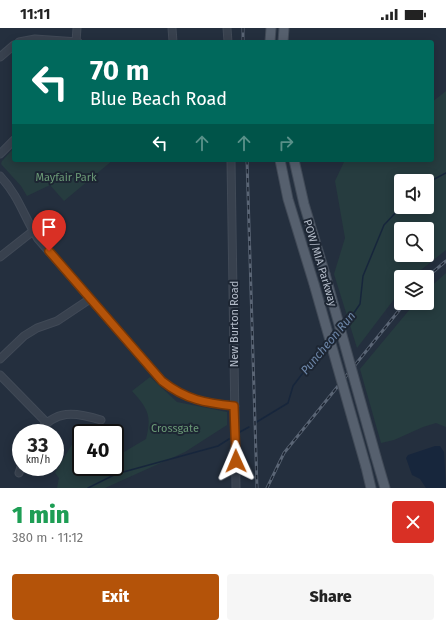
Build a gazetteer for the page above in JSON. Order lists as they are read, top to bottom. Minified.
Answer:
{"streets":{"main road":["POW/MIA Parkway"],"street":["New Burton Road"]},"water":["Puncheon Run"],"parks":["Mayfair Park","Crossgate"],"page":{"status":"11:11","turn":["70 m","Blue Beach Road"],"speed":"33 km/h","limit":"40","heading":["1 min","380 m · 11:12"],"buttons":["Exit","Share"]}}
